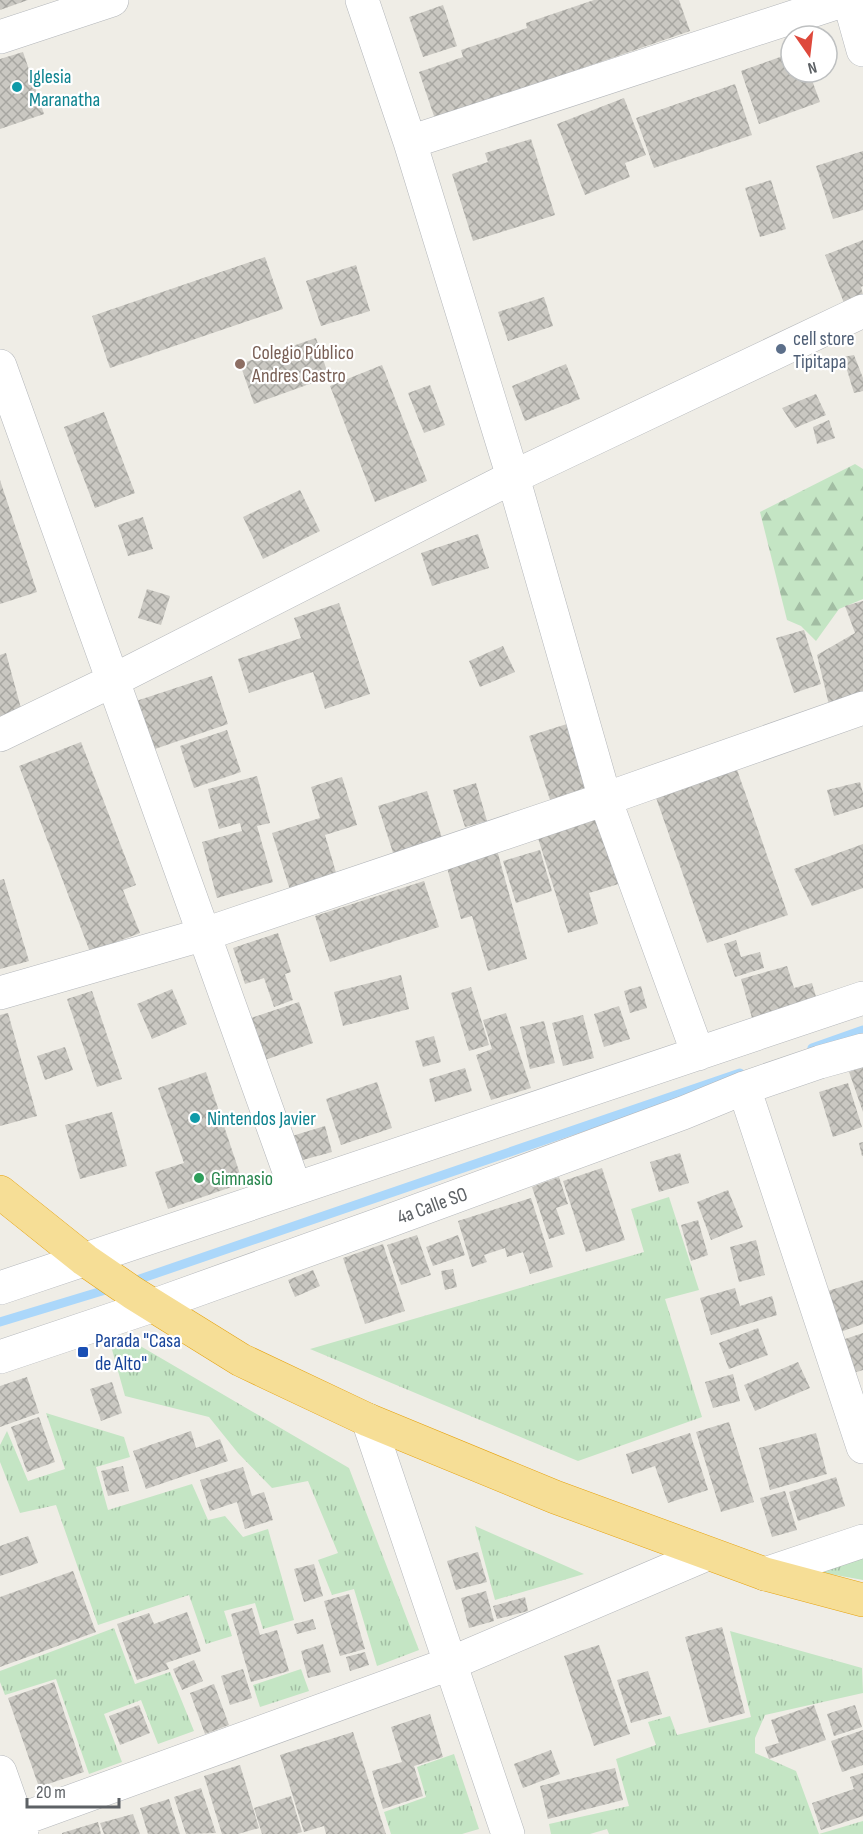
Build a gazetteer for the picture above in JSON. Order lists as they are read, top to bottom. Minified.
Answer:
{"streets":{"street":["4a Calle SO"]},"places":{"other":["Iglesia Maranatha","cell store Tipitapa","Colegio Público Andres Castro","Nintendos Javier","Gimnasio"],"transit":["Parada \"Casa de Alto\""]},"scale_bar":"20 m","north":"bottom"}
